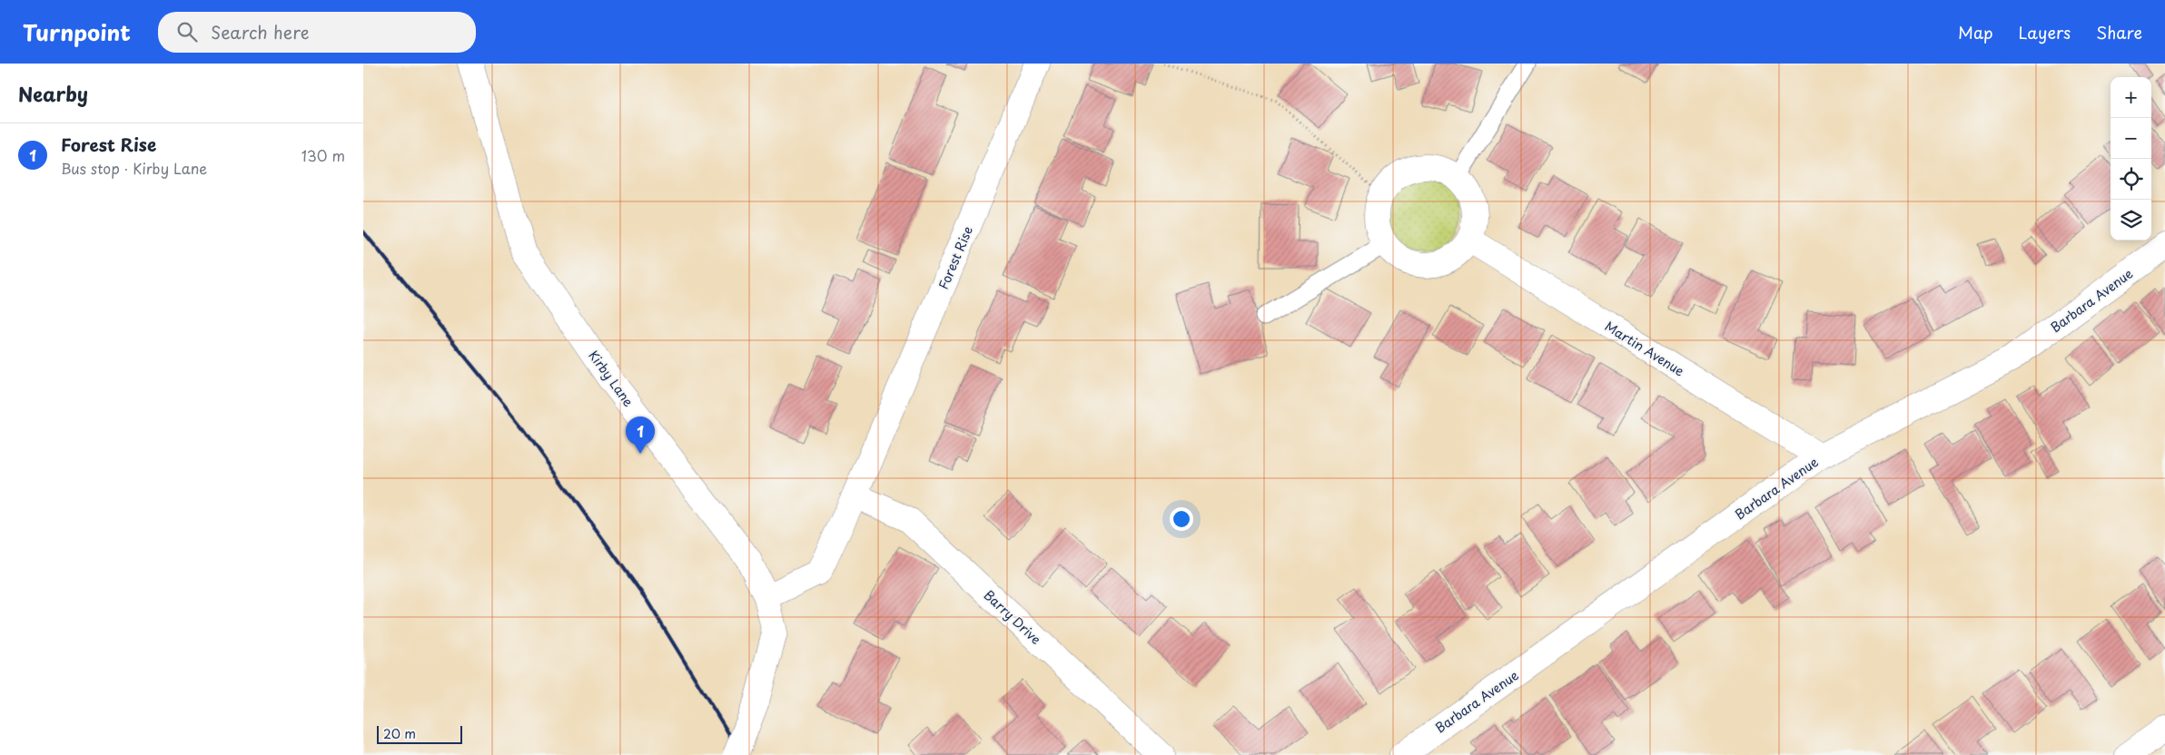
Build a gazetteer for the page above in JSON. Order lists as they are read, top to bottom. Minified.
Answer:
{"streets":{"street":["Forest Rise","Barbara Avenue","Martin Avenue","Kirby Lane","Barry Drive"]},"crossings":[["Forest Rise","Kirby Lane"],["Forest Rise","Barry Drive"],["Barbara Avenue","Martin Avenue"]],"scale_bar":"20 m","page":{"header":"Turnpoint","search":"Search here","nav":["Map","Layers","Share"],"heading":"Nearby","map_buttons":["+","−"],"list":[{"mark":"1","name":"Forest Rise","note":"Bus stop · Kirby Lane","value":"130 m"}],"pins":"1","scale":"20 m"}}
